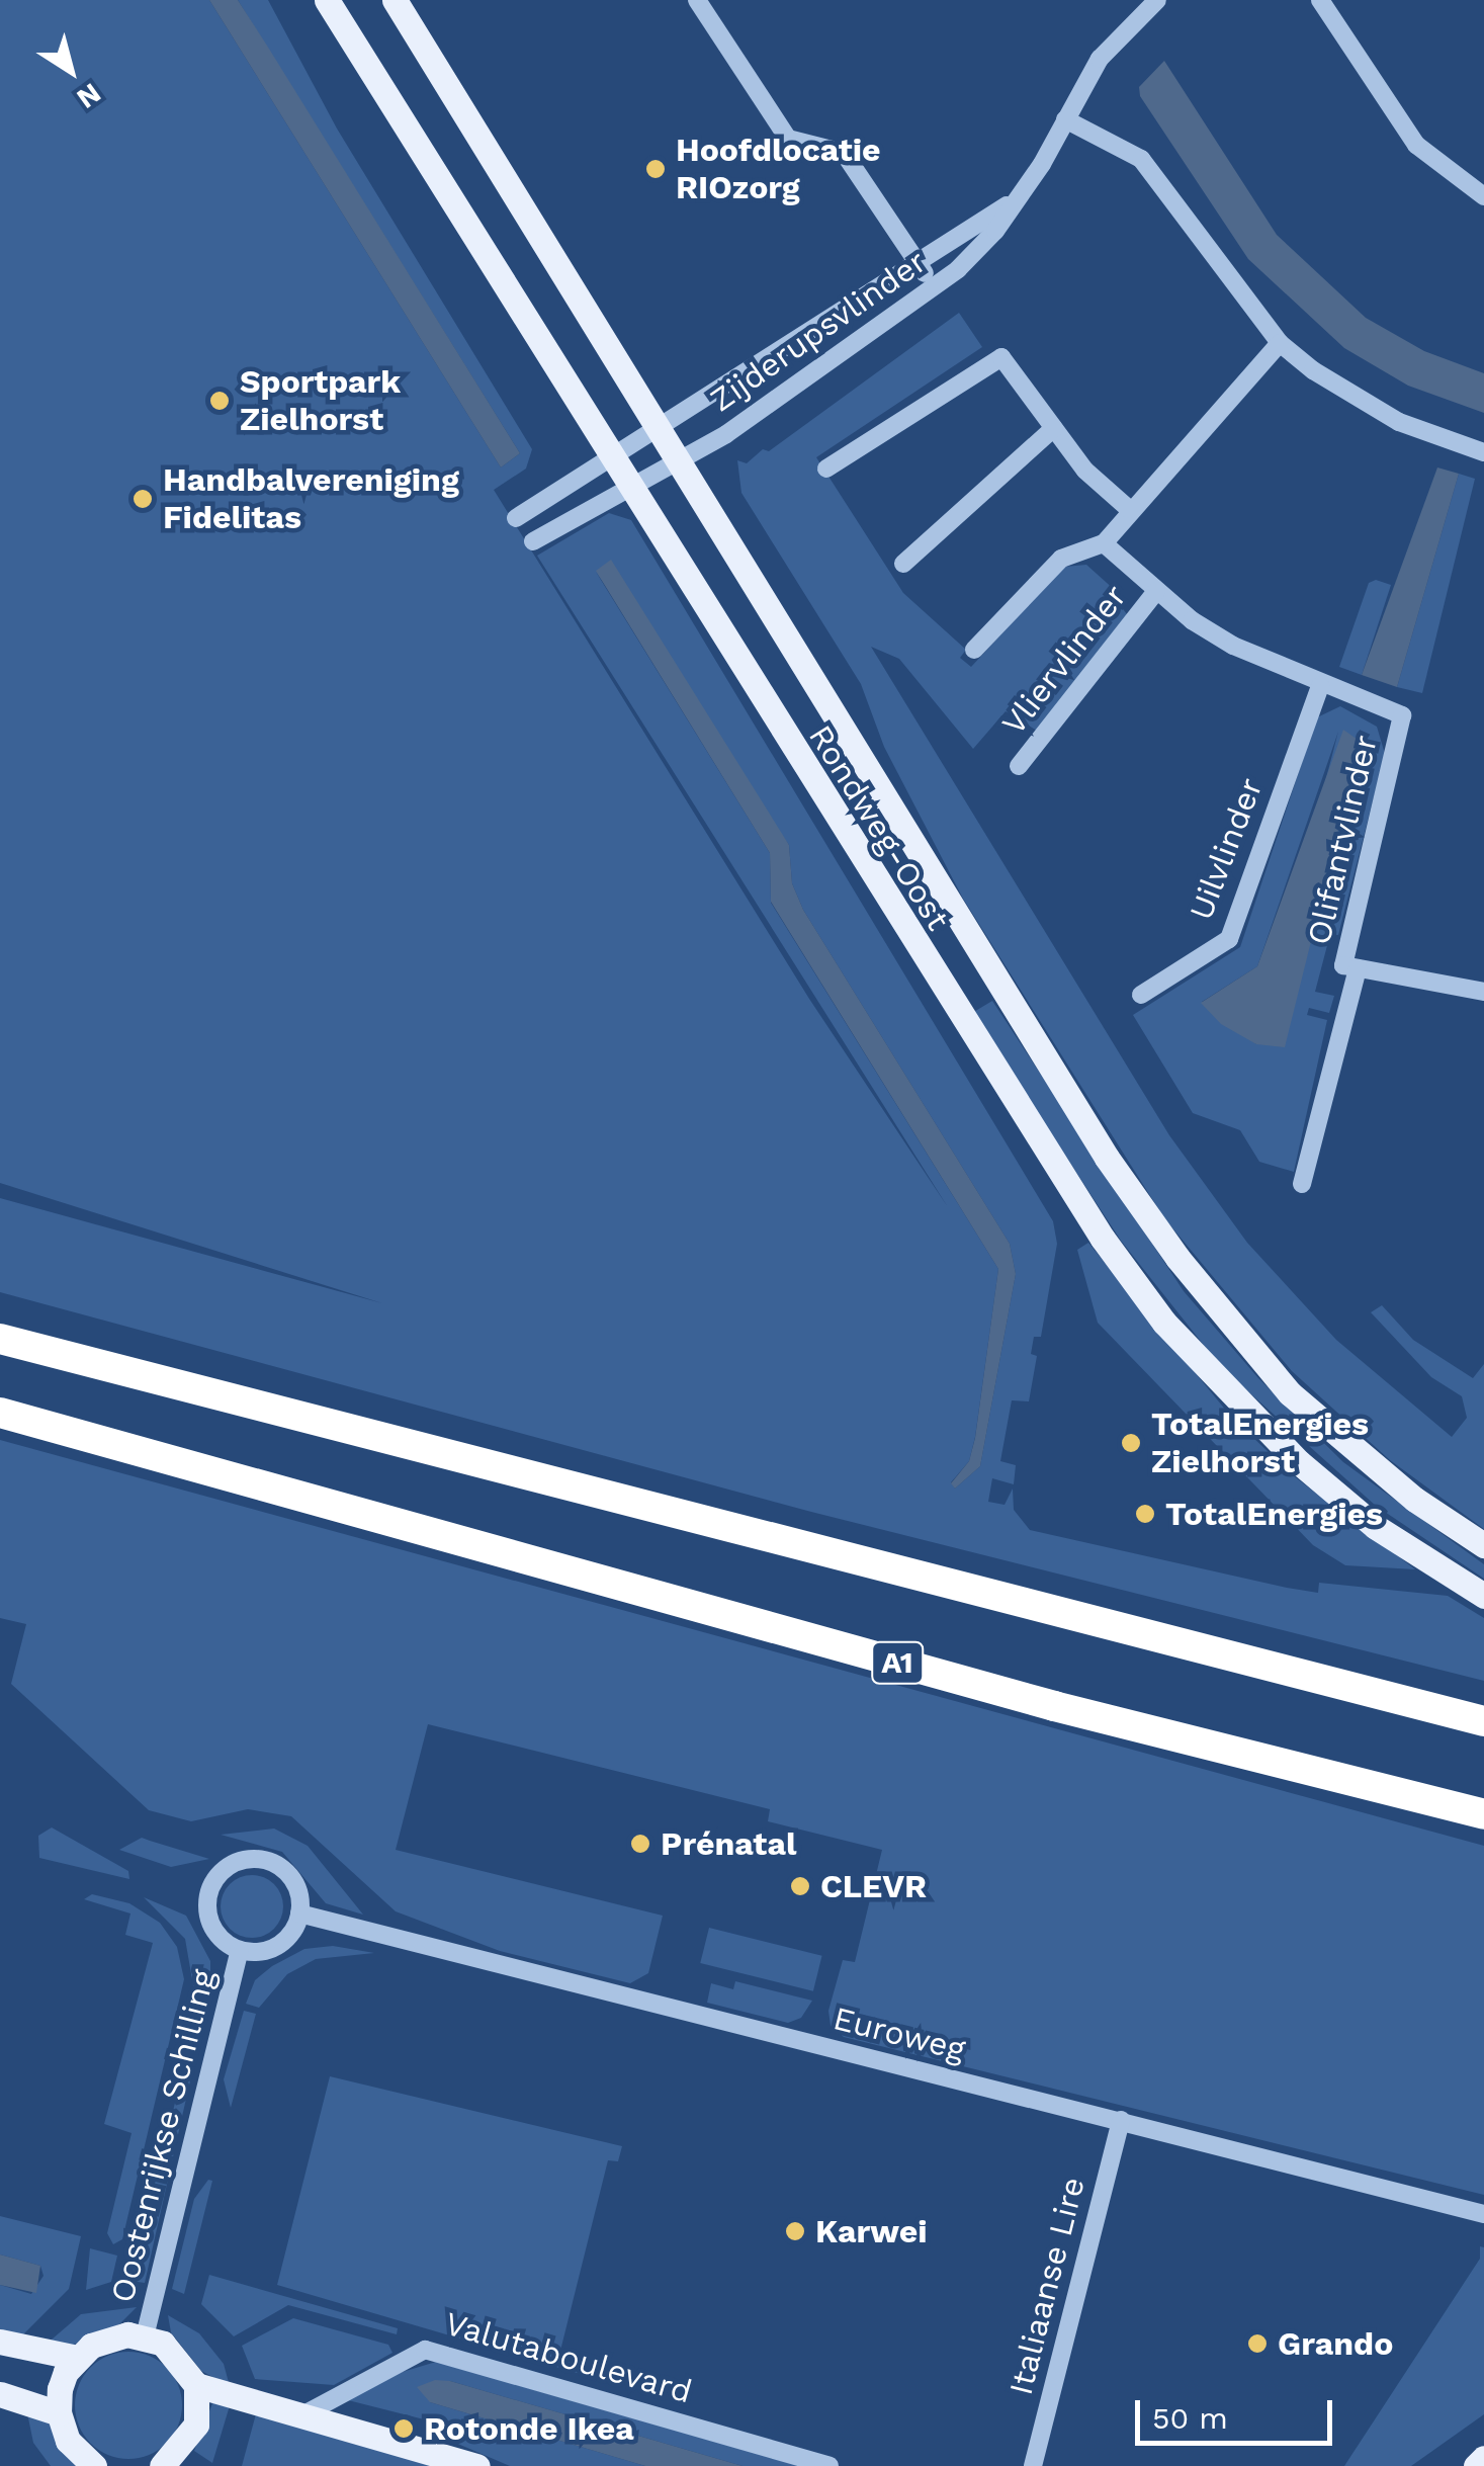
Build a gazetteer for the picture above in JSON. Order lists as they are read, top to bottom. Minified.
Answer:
{"streets":{"highway":["A1"],"main road":["Rondweg-Oost"],"street":["Zijderupsvlinder","Vliervlinder","Olifantvlinder","Uilvlinder","Euroweg","Oostenrijkse Schilling","Italiaanse Lire","Valutaboulevard"]},"crossings":[["Zijderupsvlinder","Rondweg-Oost"],["Vliervlinder","Olifantvlinder"],["Olifantvlinder","Uilvlinder"],["Euroweg","Oostenrijkse Schilling"],["Euroweg","Italiaanse Lire"]],"places":["Hoofdlocatie RIOzorg","Sportpark Zielhorst","Handbalvereniging Fidelitas","TotalEnergies Zielhorst","TotalEnergies","Prénatal","CLEVR","Karwei","Grando","Rotonde Ikea"],"scale_bar":"50 m","north":"bottom right"}
